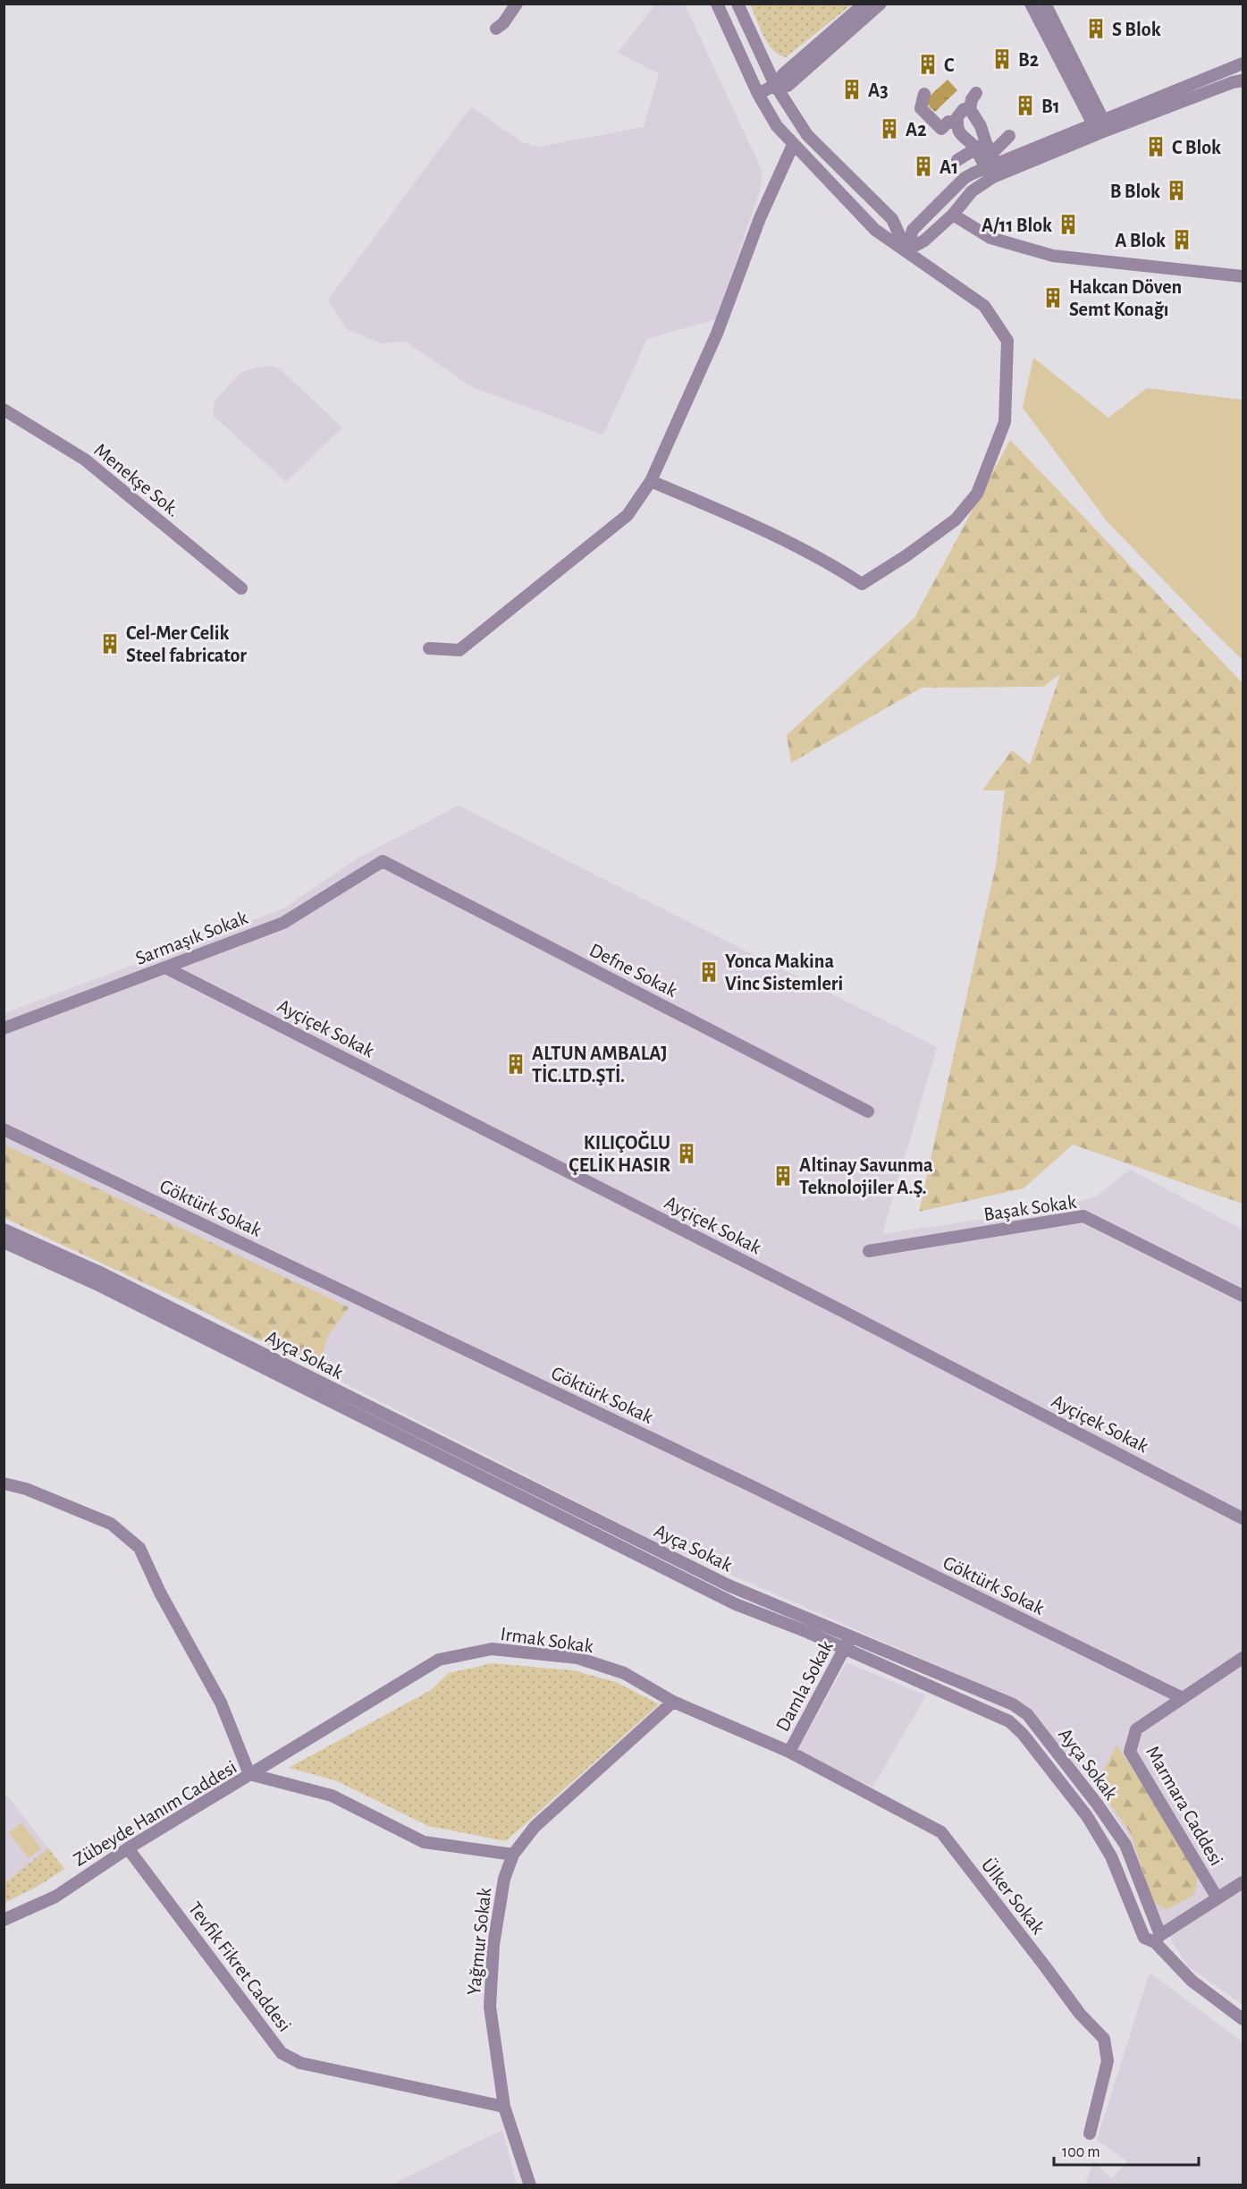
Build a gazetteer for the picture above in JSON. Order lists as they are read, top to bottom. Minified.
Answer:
{"streets":{"street":["Menekşe Sok.","Sarmaşık Sokak","Defne Sokak","Ayçiçek Sokak","Göktürk Sokak","Başak Sokak","Ayça Sokak","Irmak Sokak","Damla Sokak","Marmara Caddesi","Zübeyde Hanım Caddesi","Ülker Sokak","Yağmur Sokak","Tevfik Fikret Caddesi"]},"crossings":[["Sarmaşık Sokak","Defne Sokak"],["Sarmaşık Sokak","Ayçiçek Sokak"],["Göktürk Sokak","Marmara Caddesi"],["Ayça Sokak","Damla Sokak"],["Irmak Sokak","Damla Sokak"],["Irmak Sokak","Zübeyde Hanım Caddesi"],["Irmak Sokak","Ülker Sokak"],["Irmak Sokak","Yağmur Sokak"],["Damla Sokak","Ülker Sokak"],["Zübeyde Hanım Caddesi","Yağmur Sokak"],["Zübeyde Hanım Caddesi","Tevfik Fikret Caddesi"],["Yağmur Sokak","Tevfik Fikret Caddesi"]],"places":{"building":["S Blok","B2","C","A3","B1","A2","C Blok","A1","B Blok","A/11 Blok","A Blok","Hakcan Döven Semt Konağı","Cel-Mer Celik Steel fabricator","Yonca Makina Vinc Sistemleri","ALTUN AMBALAJ TİC.LTD.ŞTİ.","KILIÇOĞLU ÇELİK HASIR","Altinay Savunma Teknolojiler A.Ş."]},"scale_bar":"100 m"}
